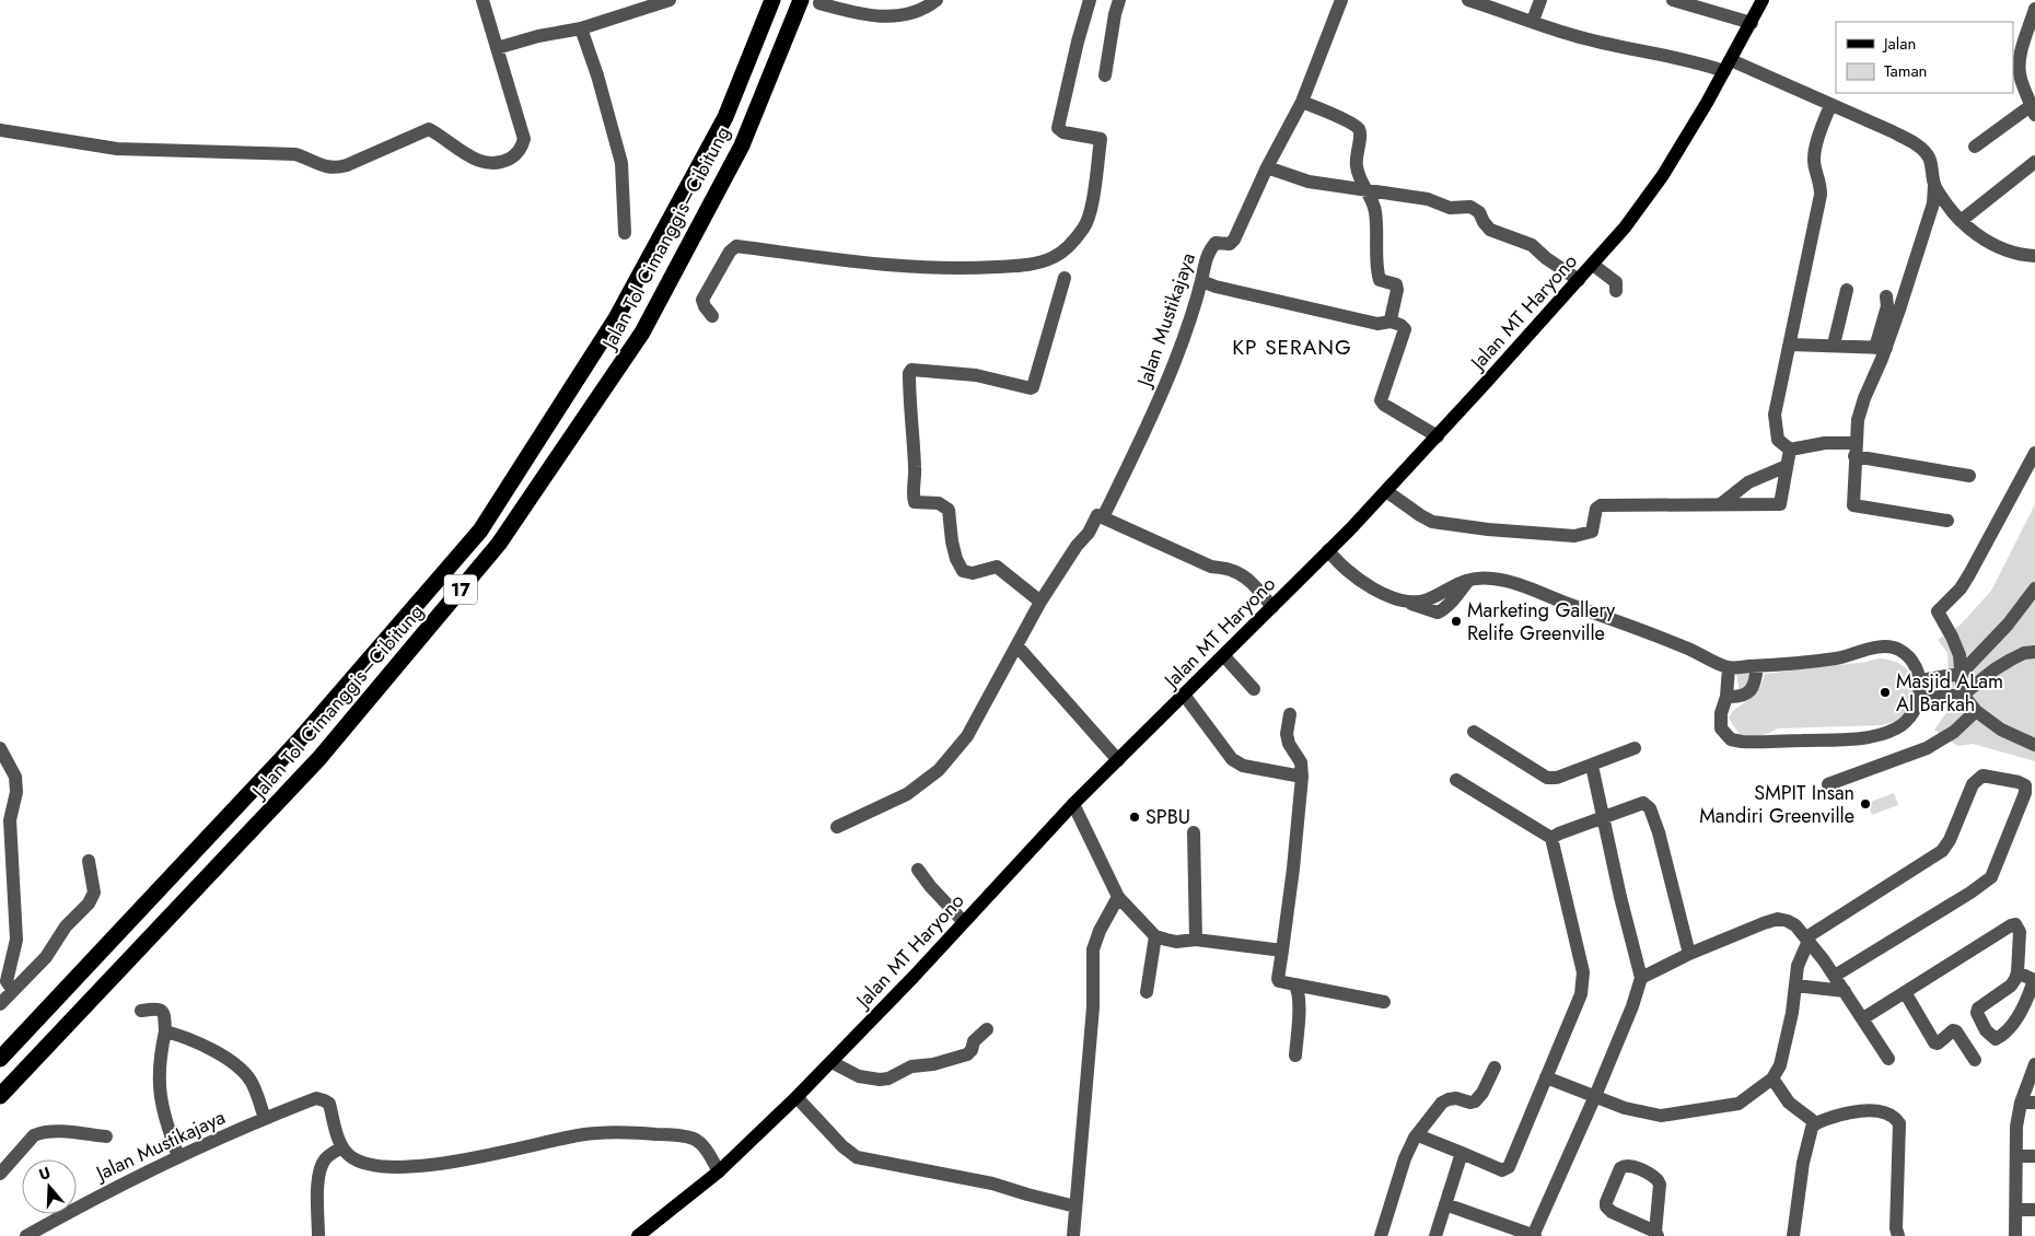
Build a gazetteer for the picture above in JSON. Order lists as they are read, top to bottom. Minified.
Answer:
{"streets":{"highway":["Jalan Tol Cimanggis–Cibitung","17"],"main road":["Jalan MT Haryono"],"street":["Jalan Mustikajaya"]},"districts":["KP SERANG"],"places":["Marketing Gallery Relife Greenville","Masjid ALam Al Barkah","SMPIT Insan Mandiri Greenville","SPBU"],"legend":["Jalan","Taman"],"north":"top"}
